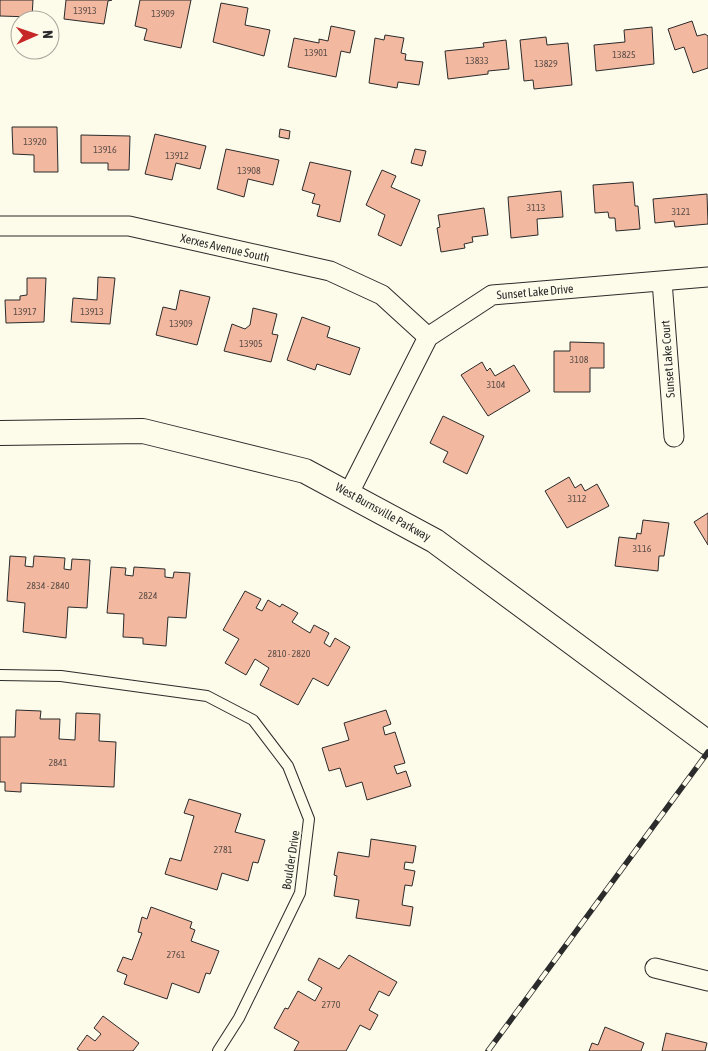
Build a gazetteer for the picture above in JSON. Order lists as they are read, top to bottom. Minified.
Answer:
{"streets":{"street":["Xerxes Avenue South","Sunset Lake Drive","Sunset Lake Court","West Burnsville Parkway"],"lane":["Boulder Drive"]},"crossings":[["Xerxes Avenue South","Sunset Lake Drive"],["Sunset Lake Drive","Sunset Lake Court"]],"house_numbers":["13913","13909","13901","13825","13833","13829","13920","13916","13912","13908","3113","3121","13917","13913","13909","13905","3108","3104","3112","3116","2834 - 2840","2824","2810 - 2820","2841","2781","2761","2770"],"north":"right"}
